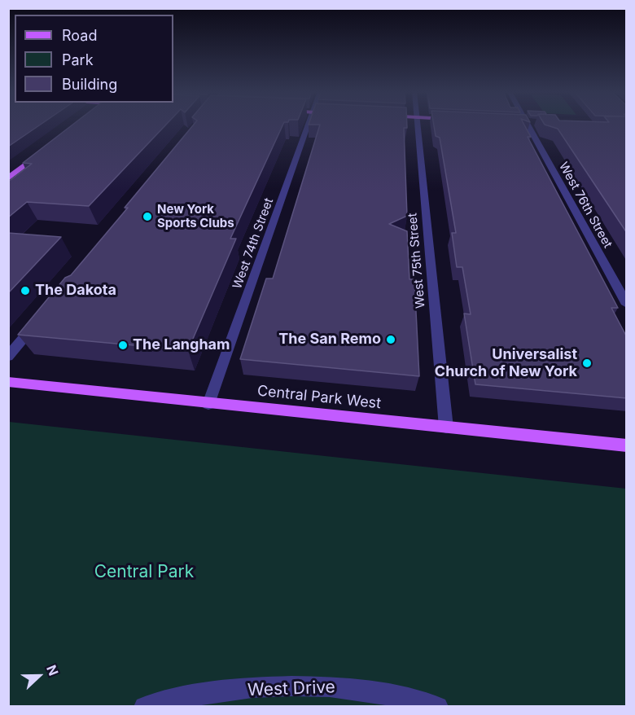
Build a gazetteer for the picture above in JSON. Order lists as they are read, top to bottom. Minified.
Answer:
{"streets":{"main road":["Central Park West"],"street":["West 76th Street","West 74th Street","West 75th Street","West Drive"]},"crossings":[["West 74th Street","Central Park West"],["West 75th Street","Central Park West"]],"parks":["Central Park"],"places":["New York Sports Clubs","The Dakota","The San Remo","The Langham","Universalist Church of New York"],"legend":["Road","Park","Building"],"north":"right"}
